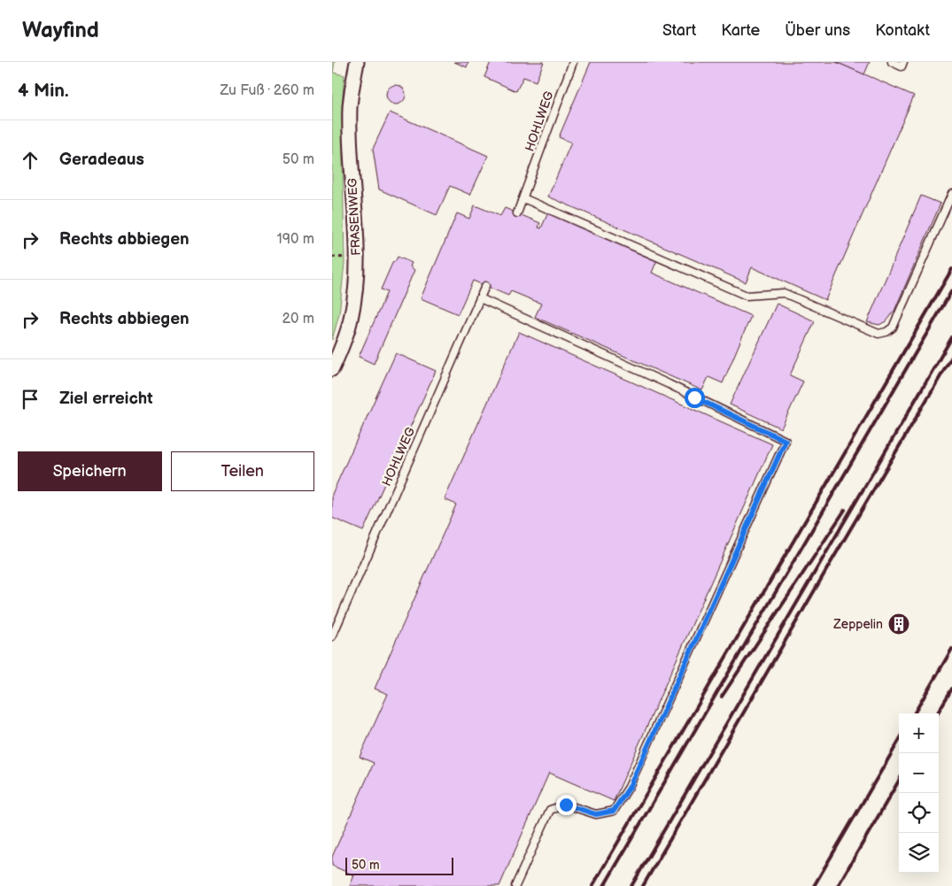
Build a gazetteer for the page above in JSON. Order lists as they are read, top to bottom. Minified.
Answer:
{"streets":{"street":["FRASENWEG"],"lane":["HOHLWEG"]},"places":{"building":["Zeppelin"]},"scale_bar":"50 m","page":{"header":"Wayfind","nav":["Start","Karte","Über uns","Kontakt"],"heading":["4 Min.","Zu Fuß · 260 m"],"list":[["Geradeaus","50 m"],["Rechts abbiegen","190 m"],["Rechts abbiegen","20 m"],"Ziel erreicht"],"buttons":["Speichern","Teilen"],"map_buttons":["+","−"],"scale":"50 m"}}
